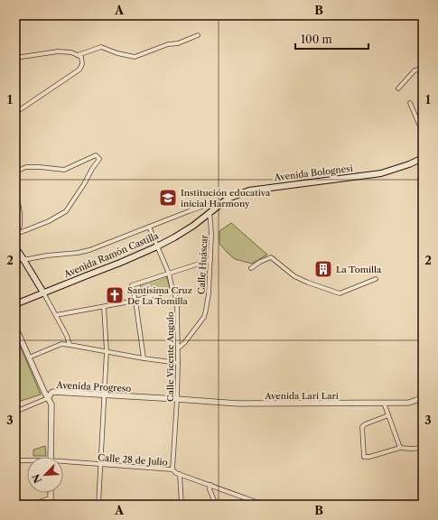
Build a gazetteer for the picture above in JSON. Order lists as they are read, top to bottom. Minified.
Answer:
{"streets":{"main road":["Avenida Bolognesi","Avenida Ramón Castilla"],"street":["Calle Huáscar","Calle Vicente Angulo","Avenida Progreso","Avenida Lari Lari","Calle 28 de Julio"]},"crossings":[["Avenida Bolognesi","Avenida Ramón Castilla"],["Avenida Bolognesi","Calle Huáscar"],["Avenida Ramón Castilla","Calle Huáscar"],["Avenida Ramón Castilla","Calle Vicente Angulo"],["Calle Huáscar","Calle Vicente Angulo"],["Calle Vicente Angulo","Avenida Progreso"],["Calle Vicente Angulo","Avenida Lari Lari"],["Calle Vicente Angulo","Calle 28 de Julio"],["Avenida Progreso","Avenida Lari Lari"]],"places":{"school or university":["Institución educativa inicial Harmony"],"building":["La Tomilla"],"church":["Santísima Cruz De La Tomilla"]},"scale_bar":"100 m","north":"bottom left","grid":{"columns":["A","B"],"rows":["1","2","3"]}}
